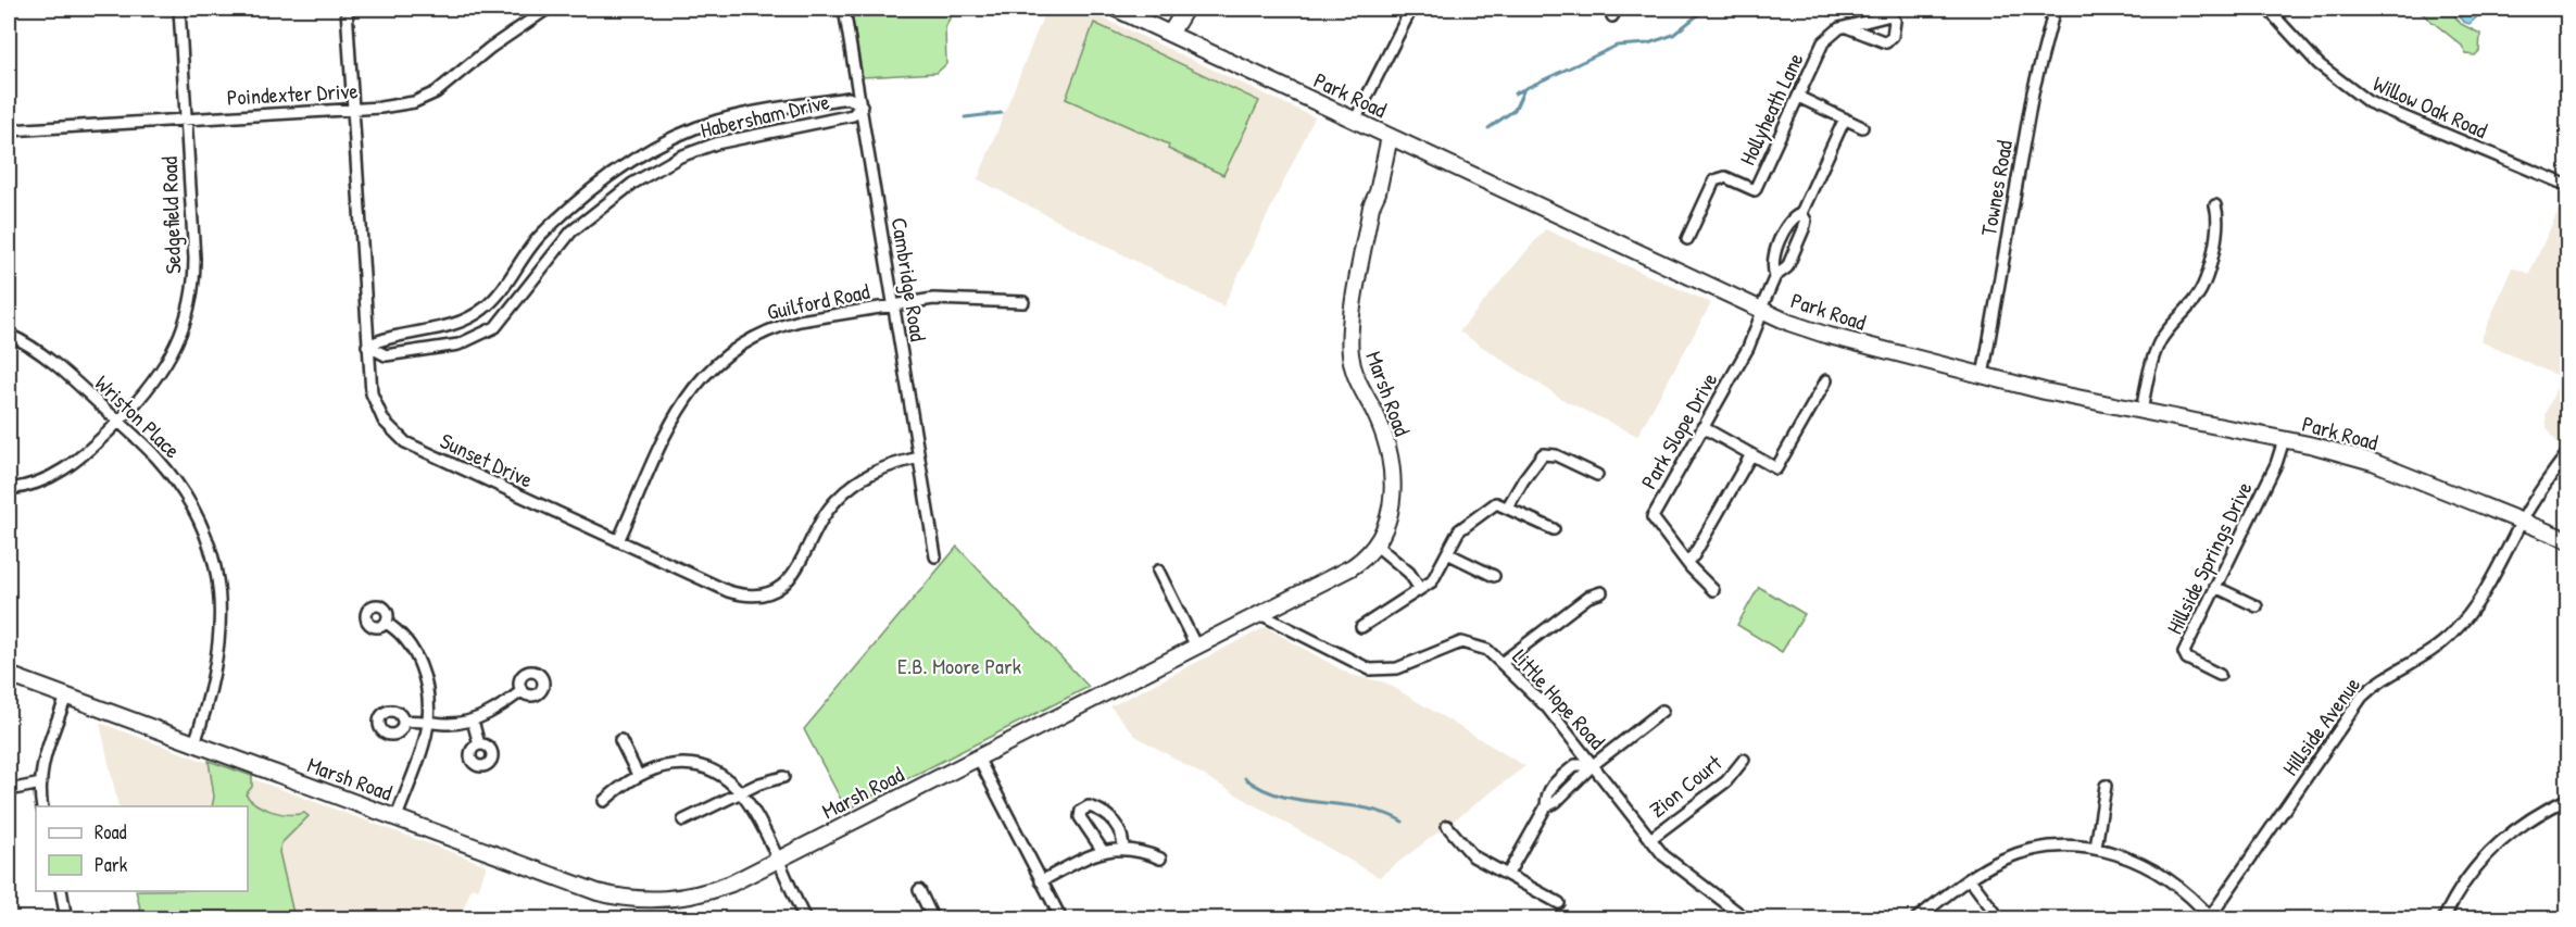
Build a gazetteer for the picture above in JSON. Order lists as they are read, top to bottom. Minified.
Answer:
{"streets":{"street":["Poindexter Drive","Park Road","Willow Oak Road","Hollyheath Lane","Habersham Drive","Townes Road","Sedgefield Road","Cambridge Road","Guilford Road","Marsh Road","Wriston Place","Park Slope Drive","Sunset Drive","Hillside Springs Drive","Little Hope Road","Hillside Avenue","Zion Court"]},"crossings":[["Poindexter Drive","Sedgefield Road"],["Poindexter Drive","Sunset Drive"],["Park Road","Townes Road"],["Park Road","Marsh Road"],["Park Road","Park Slope Drive"],["Park Road","Hillside Springs Drive"],["Park Road","Hillside Avenue"],["Habersham Drive","Cambridge Road"],["Habersham Drive","Sunset Drive"],["Sedgefield Road","Wriston Place"],["Cambridge Road","Guilford Road"],["Cambridge Road","Sunset Drive"],["Guilford Road","Sunset Drive"],["Marsh Road","Wriston Place"],["Marsh Road","Little Hope Road"],["Little Hope Road","Zion Court"]],"parks":["E.B. Moore Park"],"legend":["Road","Park"]}
